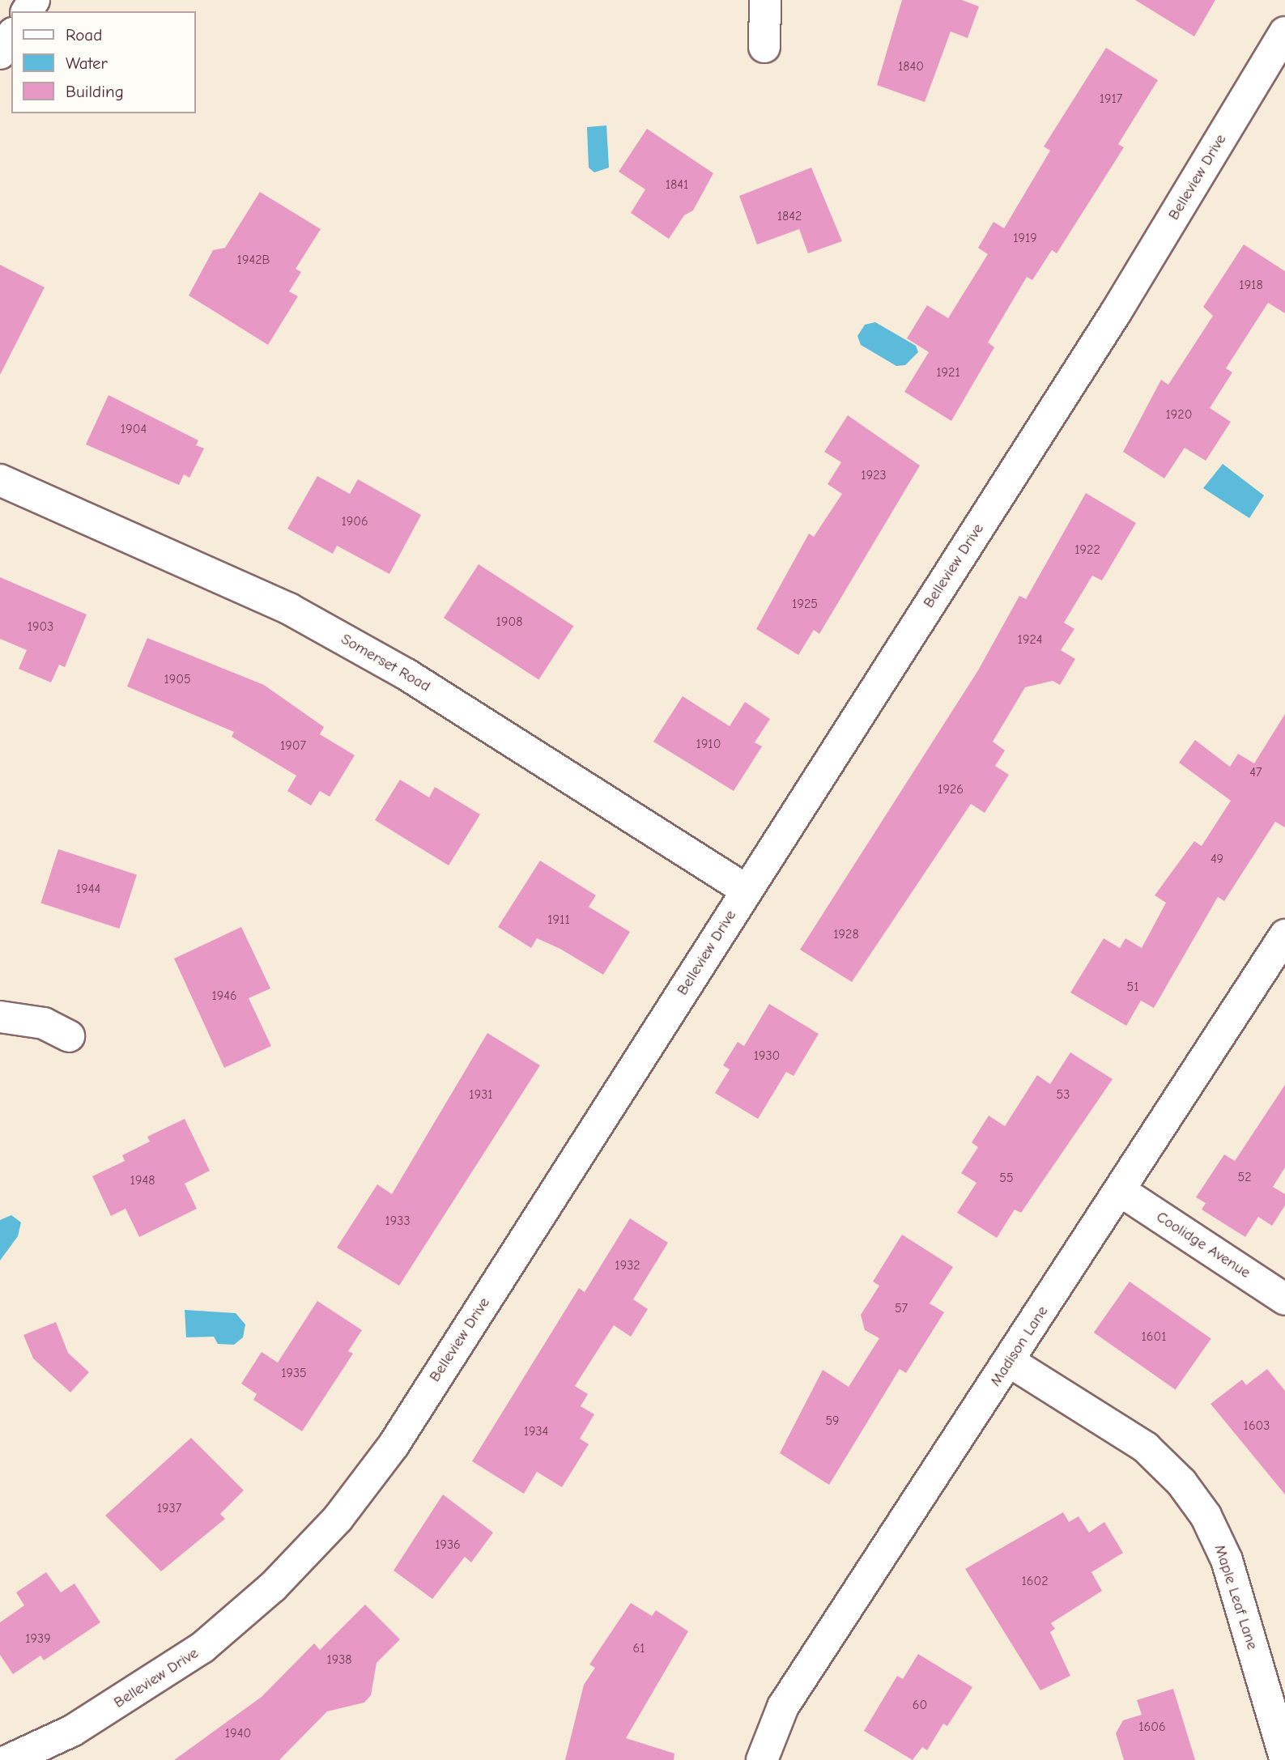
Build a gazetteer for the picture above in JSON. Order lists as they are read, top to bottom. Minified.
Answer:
{"streets":{"street":["Belleview Drive","Somerset Road","Coolidge Avenue","Madison Lane","Maple Leaf Lane"]},"crossings":[["Belleview Drive","Somerset Road"],["Coolidge Avenue","Madison Lane"],["Madison Lane","Maple Leaf Lane"]],"house_numbers":["1840","1917","1841","1842","1919","1942B","1918","1921","1920","1904","1923","1906","1922","1925","1908","1903","1924","1905","1910","1907","47","1926","49","1944","1911","1928","51","1946","1930","1931","53","52","55","1948","1933","1932","57","1601","1935","59","1603","1934","1937","1936","1602","1939","61","1938","60","1606","1940"],"legend":["Road","Water","Building"]}
